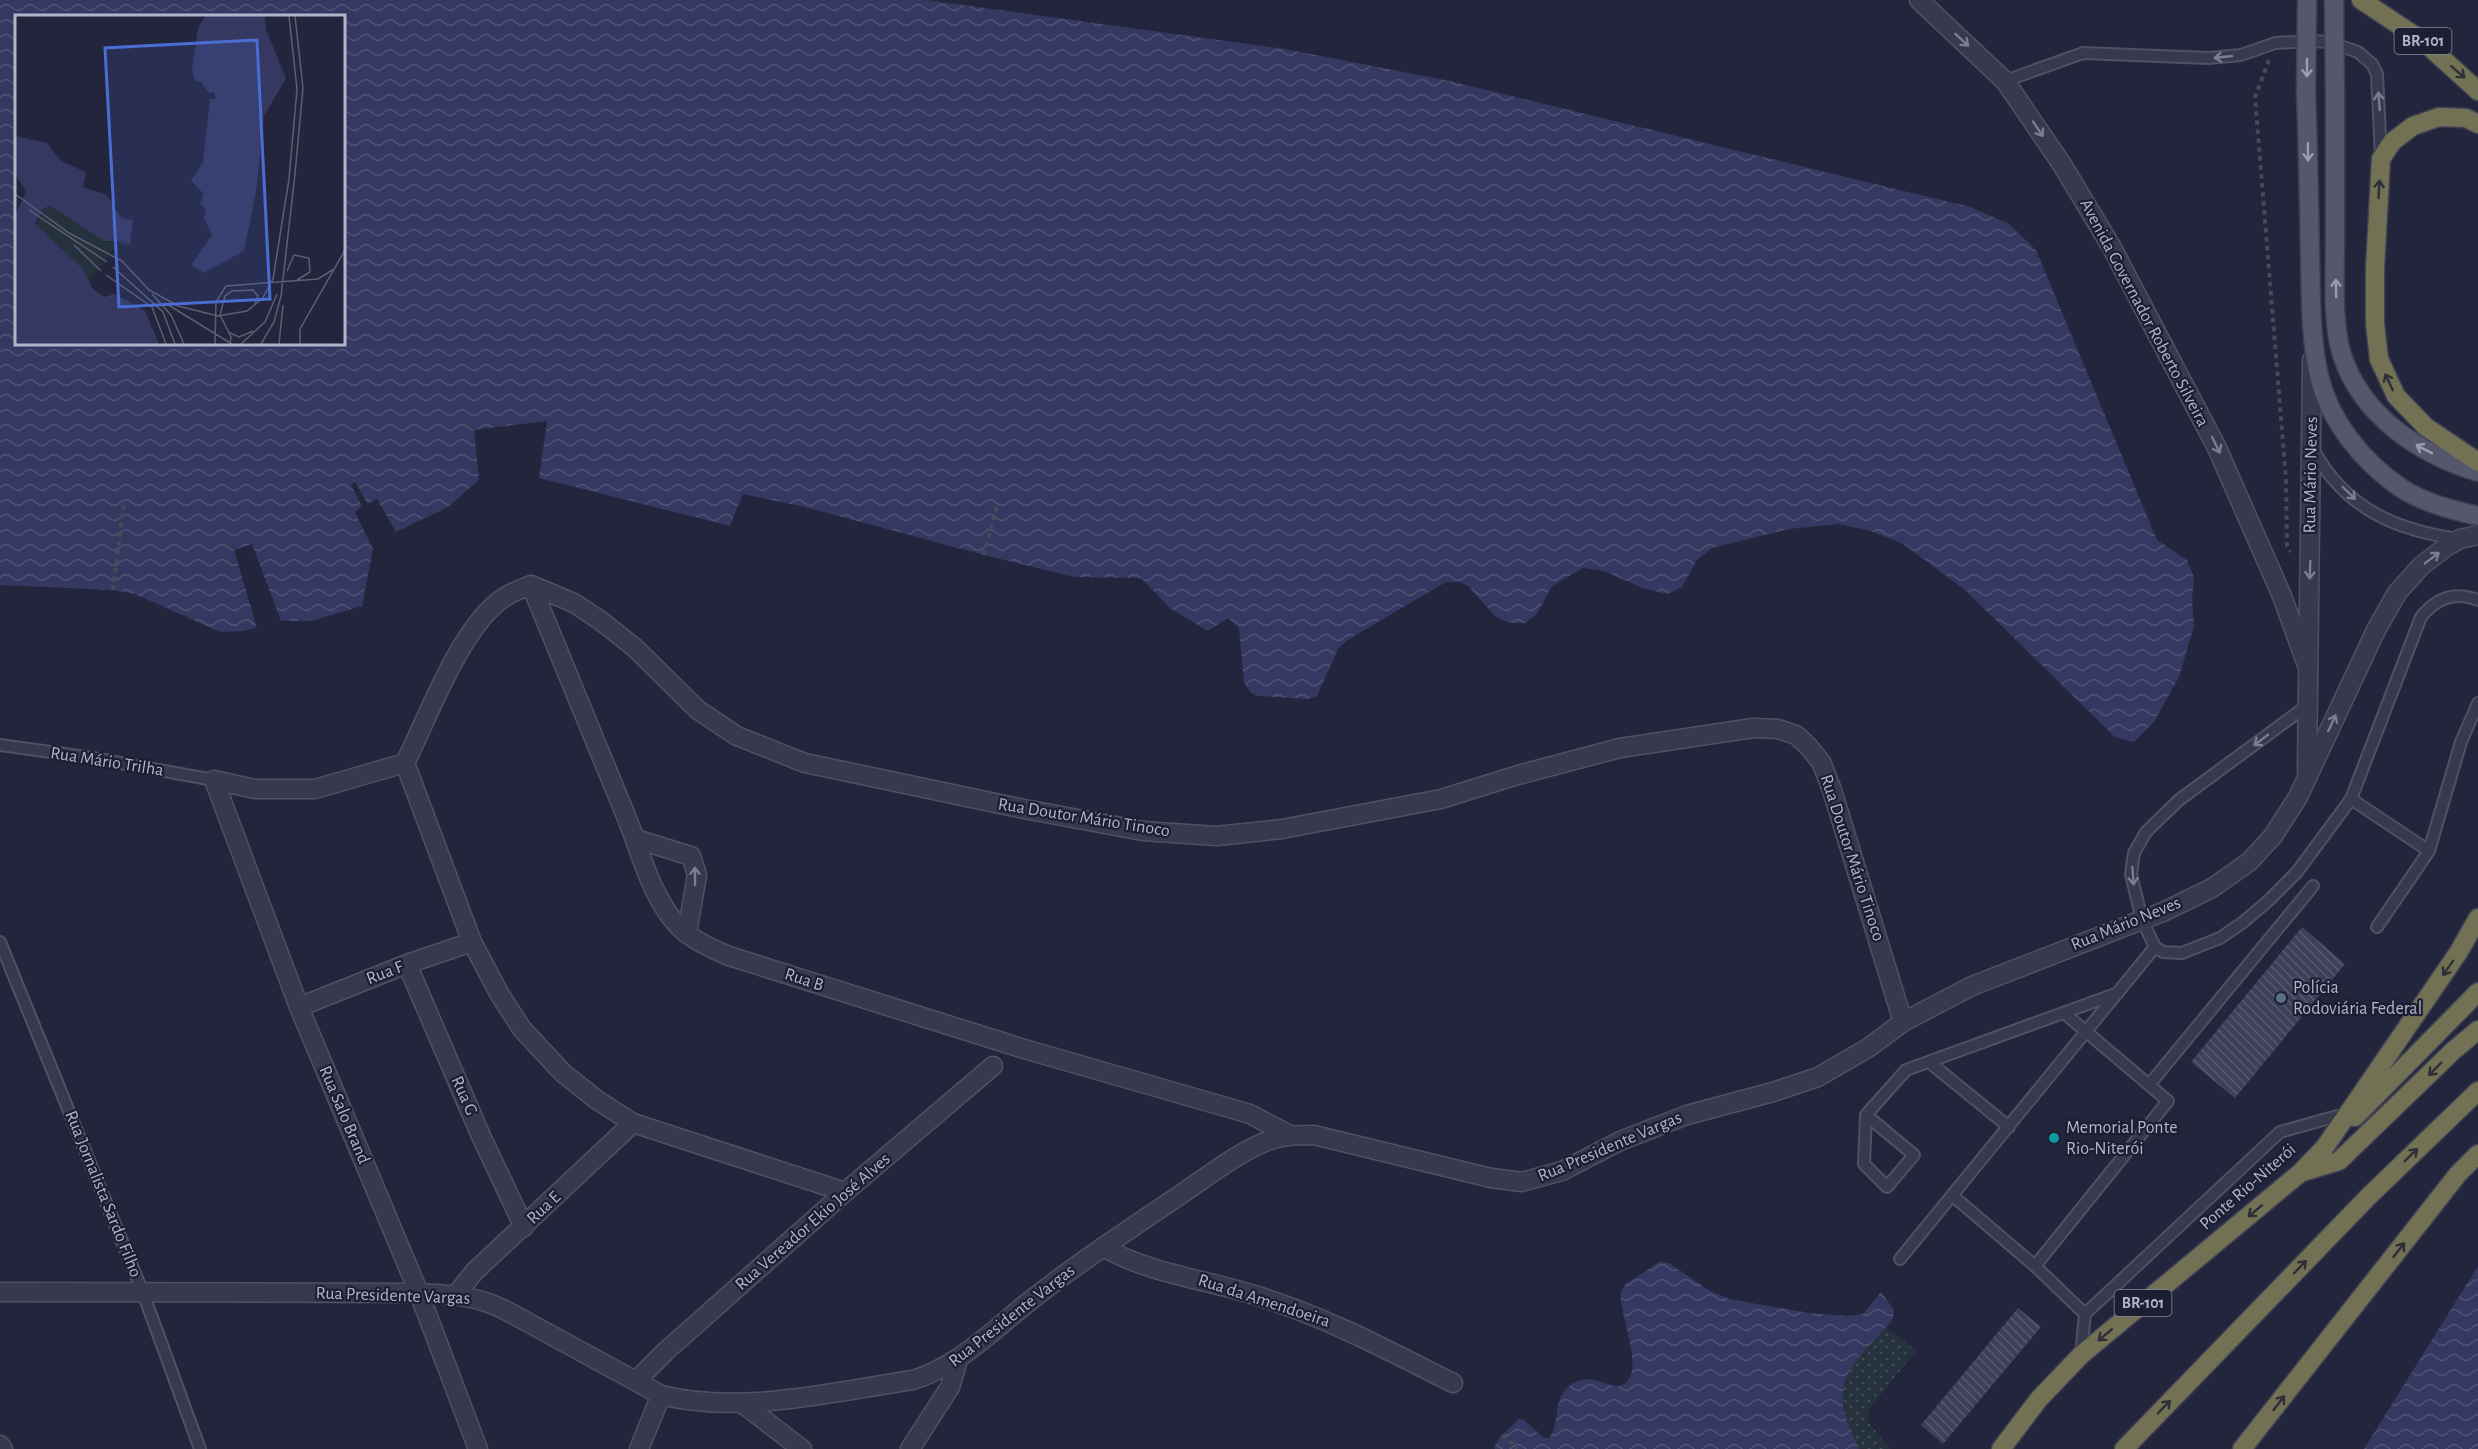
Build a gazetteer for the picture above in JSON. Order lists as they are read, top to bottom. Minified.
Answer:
{"streets":{"highway":["BR-101","Ponte Rio-Niterói"],"street":["Avenida Governador Roberto Silveira","Rua Mário Neves","Rua Doutor Mário Tinoco","Rua F","Rua B","Rua G","Rua Salo Brand","Rua Presidente Vargas","Rua E","Rua Vereador Ekio José Alves","Rua da Amendoeira"],"lane":["Rua Mário Trilha","Rua Jornalista Sardo Filho"]},"crossings":[["Avenida Governador Roberto Silveira","Rua Mário Neves"],["Rua Mário Neves","Rua Doutor Mário Tinoco"],["Rua Mário Neves","Rua Presidente Vargas"],["Rua Mário Trilha","Rua Salo Brand"],["Rua Doutor Mário Tinoco","Rua B"],["Rua Doutor Mário Tinoco","Rua Presidente Vargas"],["Rua F","Rua G"],["Rua F","Rua Salo Brand"],["Rua B","Rua Presidente Vargas"],["Rua G","Rua E"],["Rua Salo Brand","Rua Presidente Vargas"],["Rua Presidente Vargas","Rua Jornalista Sardo Filho"],["Rua Presidente Vargas","Rua E"],["Rua Presidente Vargas","Rua Vereador Ekio José Alves"],["Rua Presidente Vargas","Rua da Amendoeira"]],"one_way":["Avenida Governador Roberto Silveira"],"places":["Polícia Rodoviária Federal","Memorial Ponte Rio-Niterói"]}
